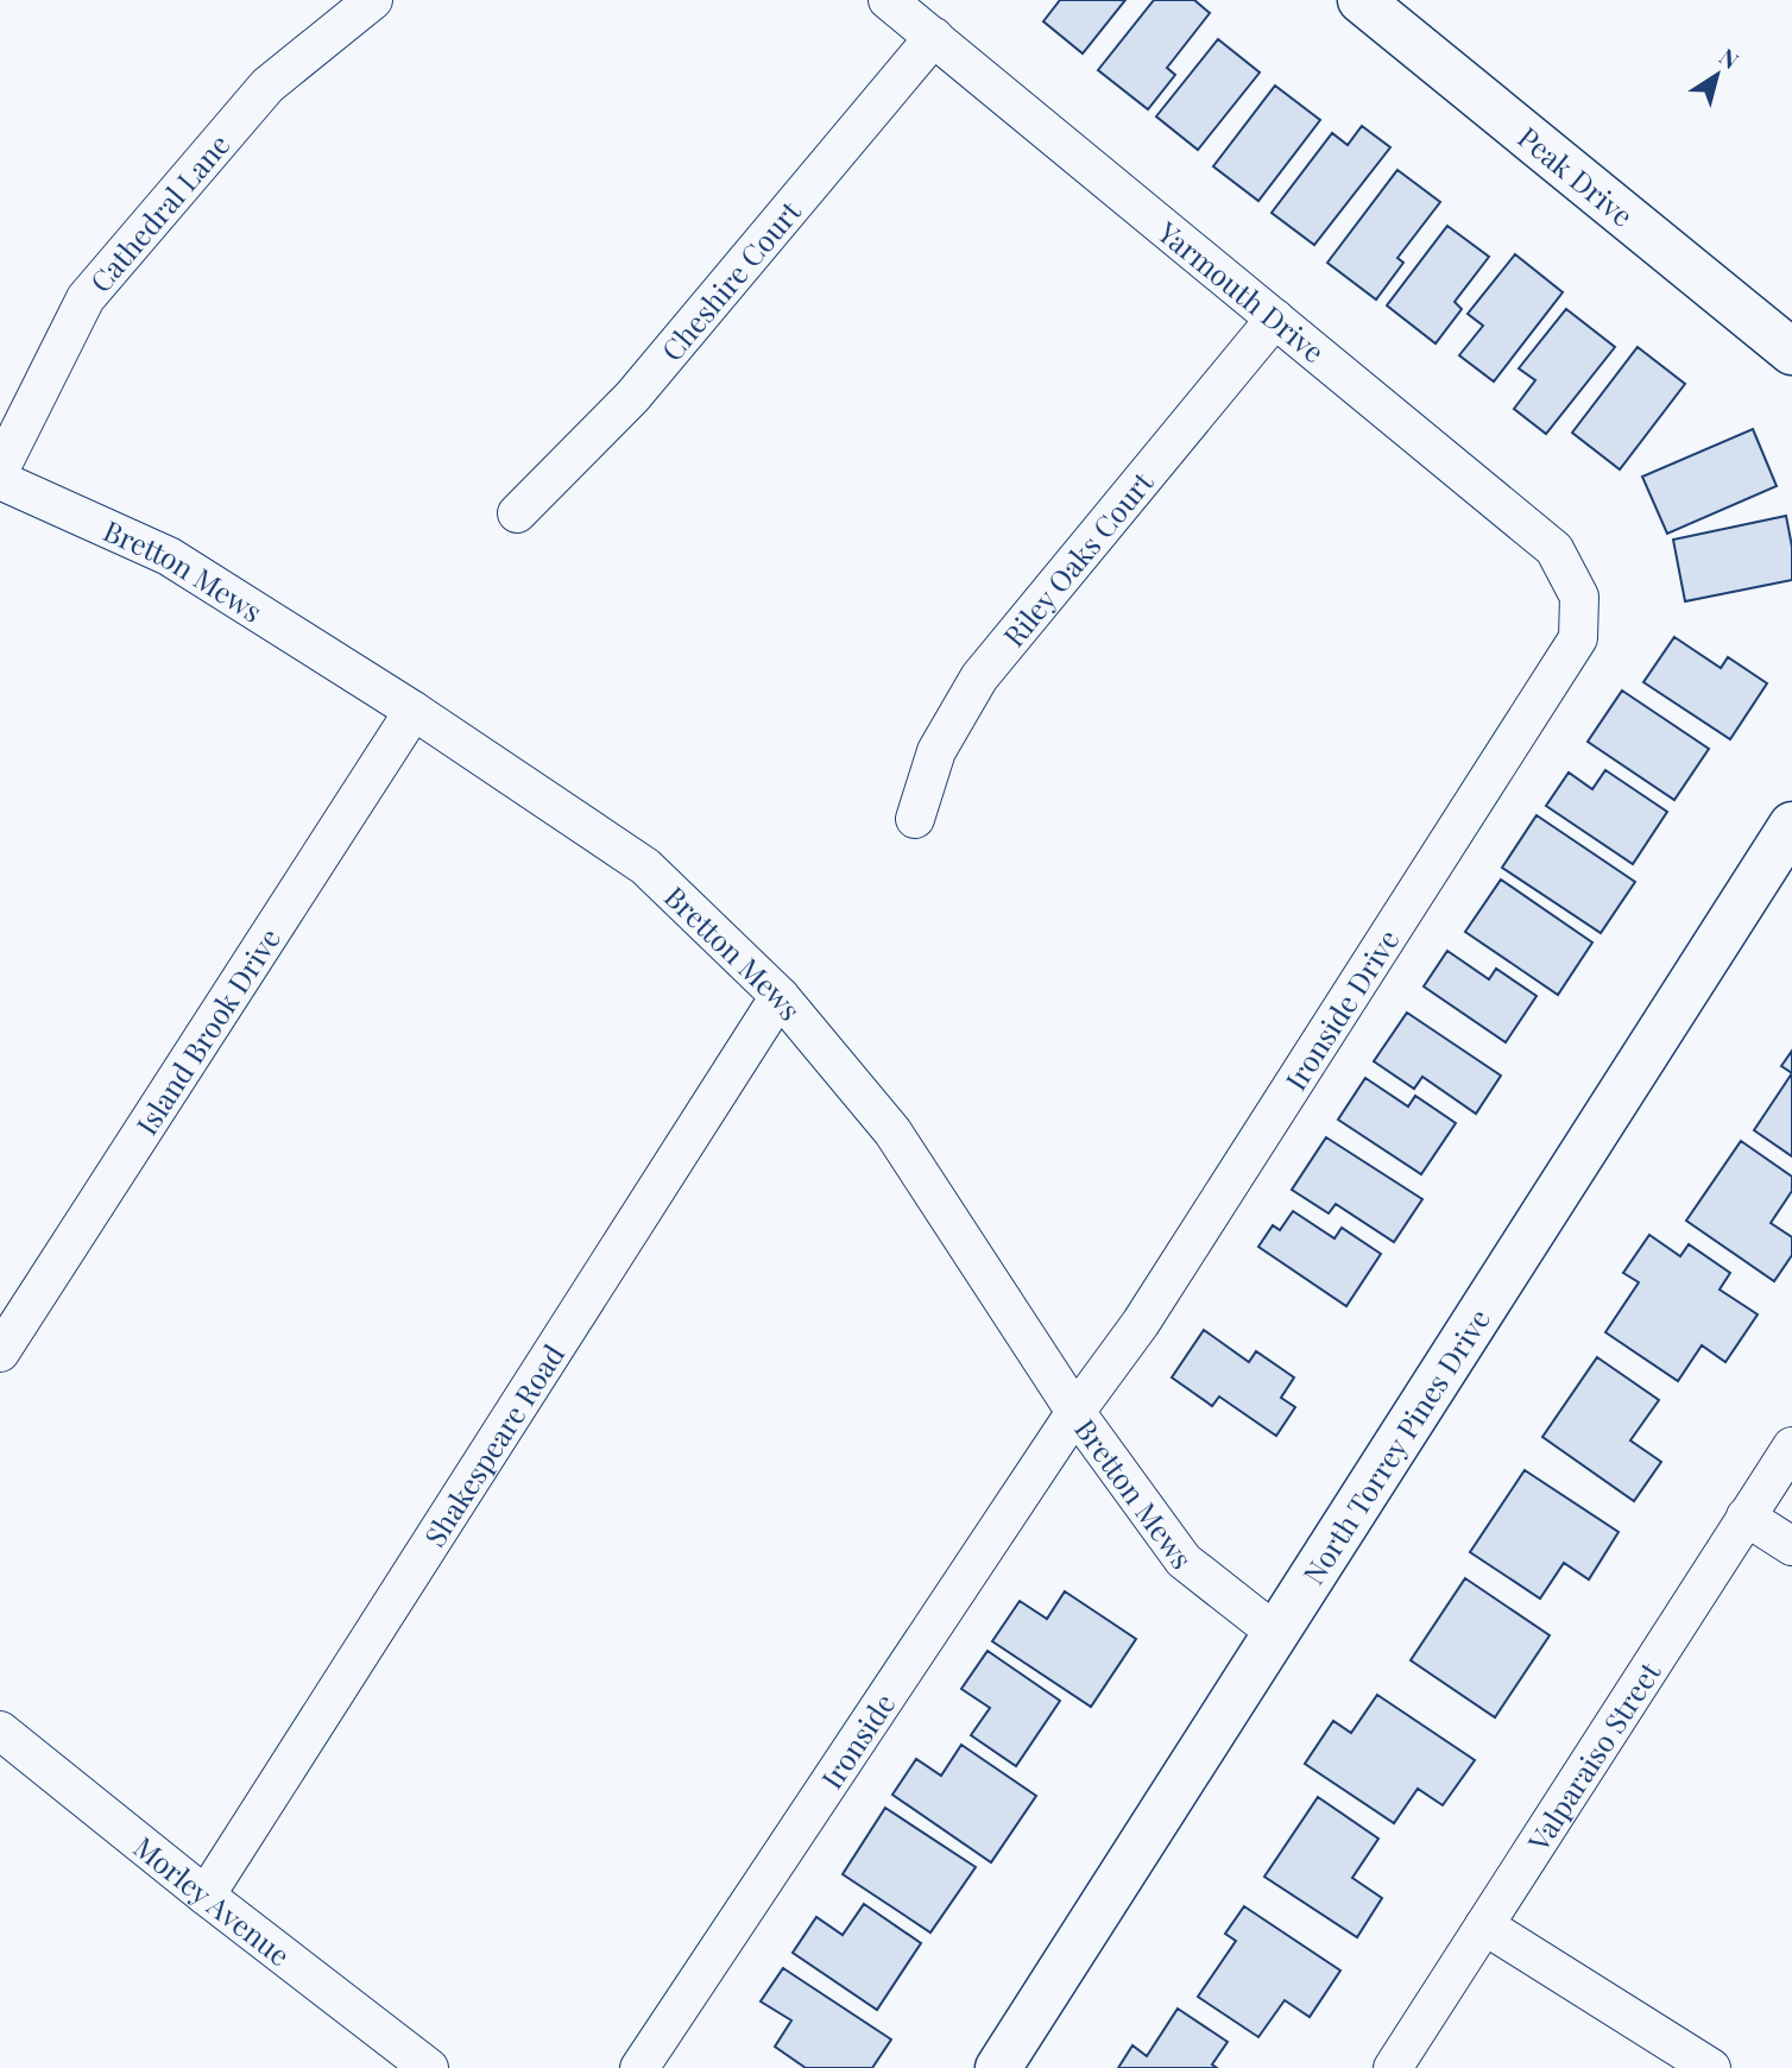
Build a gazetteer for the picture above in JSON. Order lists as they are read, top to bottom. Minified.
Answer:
{"streets":{"main road":["Peak Drive","North Torrey Pines Drive"],"street":["Cathedral Lane","Cheshire Court","Yarmouth Drive","Riley Oaks Court","Bretton Mews","Ironside Drive","Island Brook Drive","Shakespeare Road","Ironside","Valparaiso Street","Morley Avenue"]},"crossings":[["Cheshire Court","Yarmouth Drive"],["Yarmouth Drive","Riley Oaks Court"],["Yarmouth Drive","Ironside Drive"],["Bretton Mews","Ironside Drive"],["Bretton Mews","Island Brook Drive"],["Bretton Mews","Shakespeare Road"],["Bretton Mews","North Torrey Pines Drive"],["Bretton Mews","Ironside"],["Ironside Drive","Ironside"],["Shakespeare Road","Morley Avenue"]],"north":"top right"}
